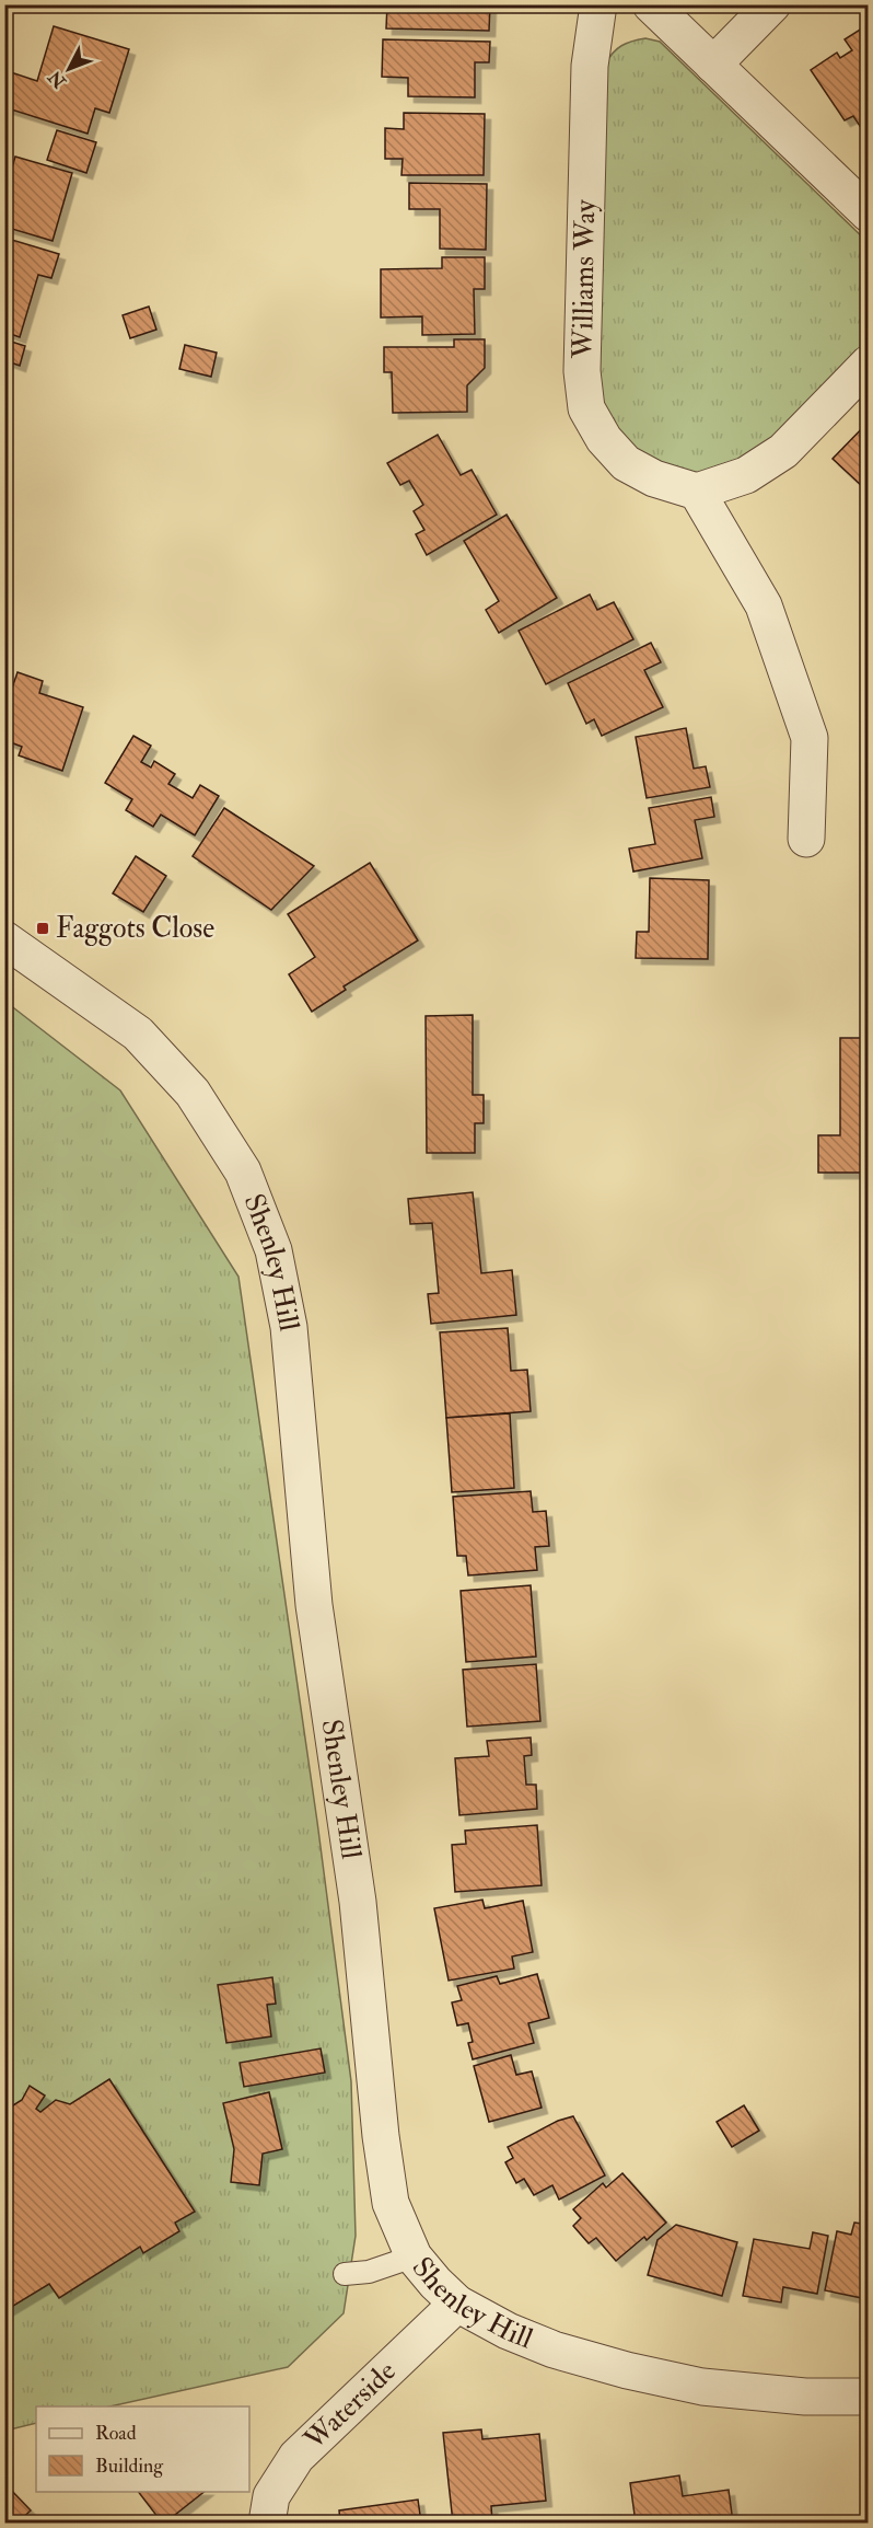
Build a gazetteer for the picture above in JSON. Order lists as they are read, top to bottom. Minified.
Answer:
{"streets":{"street":["Williams Way","Shenley Hill","Waterside"]},"crossings":[["Shenley Hill","Waterside"]],"places":{"transit":["Faggots Close"]},"legend":["Road","Building"],"north":"bottom left"}
